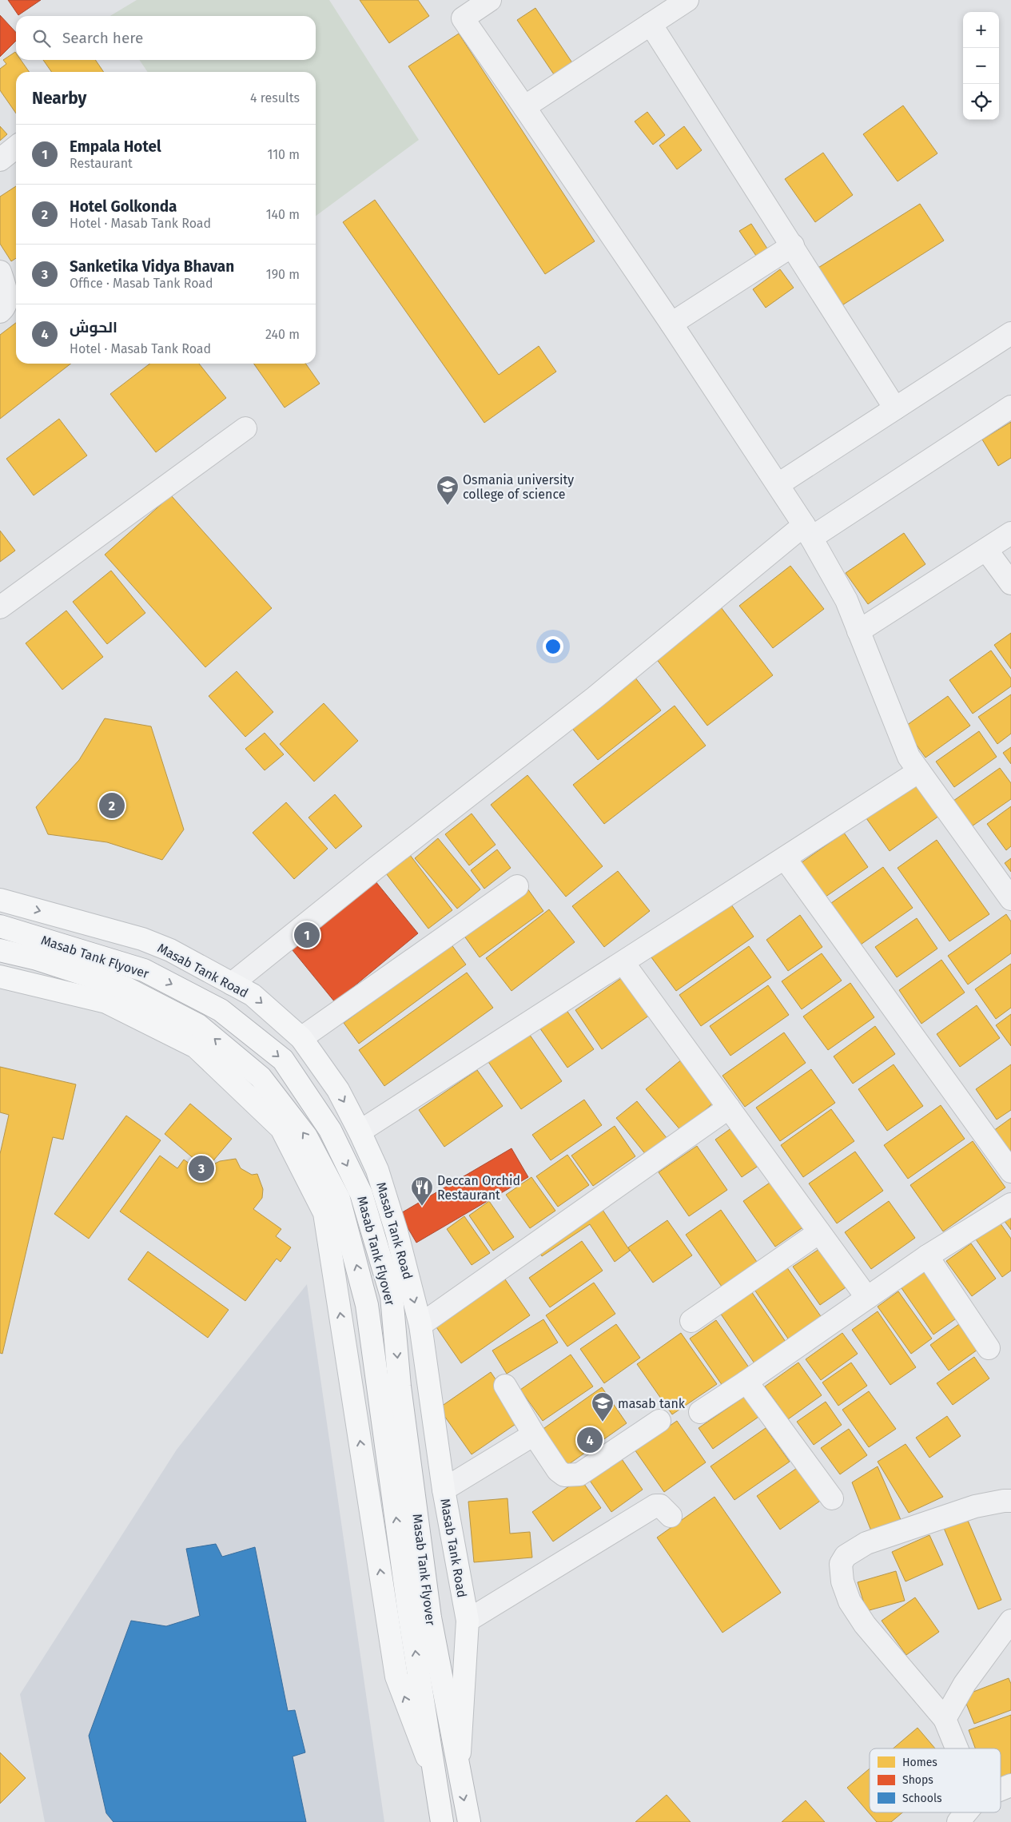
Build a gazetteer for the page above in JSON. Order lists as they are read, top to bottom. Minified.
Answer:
{"streets":{"main road":["Masab Tank Flyover","Masab Tank Road"]},"crossings":[["Masab Tank Flyover","Masab Tank Road"]],"one_way":["Masab Tank Road"],"places":{"school or university":["Osmania university college of science","masab tank"],"restaurant":["Deccan Orchid Restaurant"]},"legend":["Homes","Shops","Schools"],"page":{"map_buttons":["+","−"],"search":"Search here","heading":["Nearby","4 results"],"list":[{"mark":"1","name":"Empala Hotel","note":"Restaurant","value":"110 m"},{"mark":"2","name":"Hotel Golkonda","note":"Hotel · Masab Tank Road","value":"140 m"},{"mark":"3","name":"Sanketika Vidya Bhavan","note":"Office · Masab Tank Road","value":"190 m"},{"mark":"4","name":"الحوش","note":"Hotel · Masab Tank Road","value":"240 m"}],"pins":["2","1","3","4"]}}
